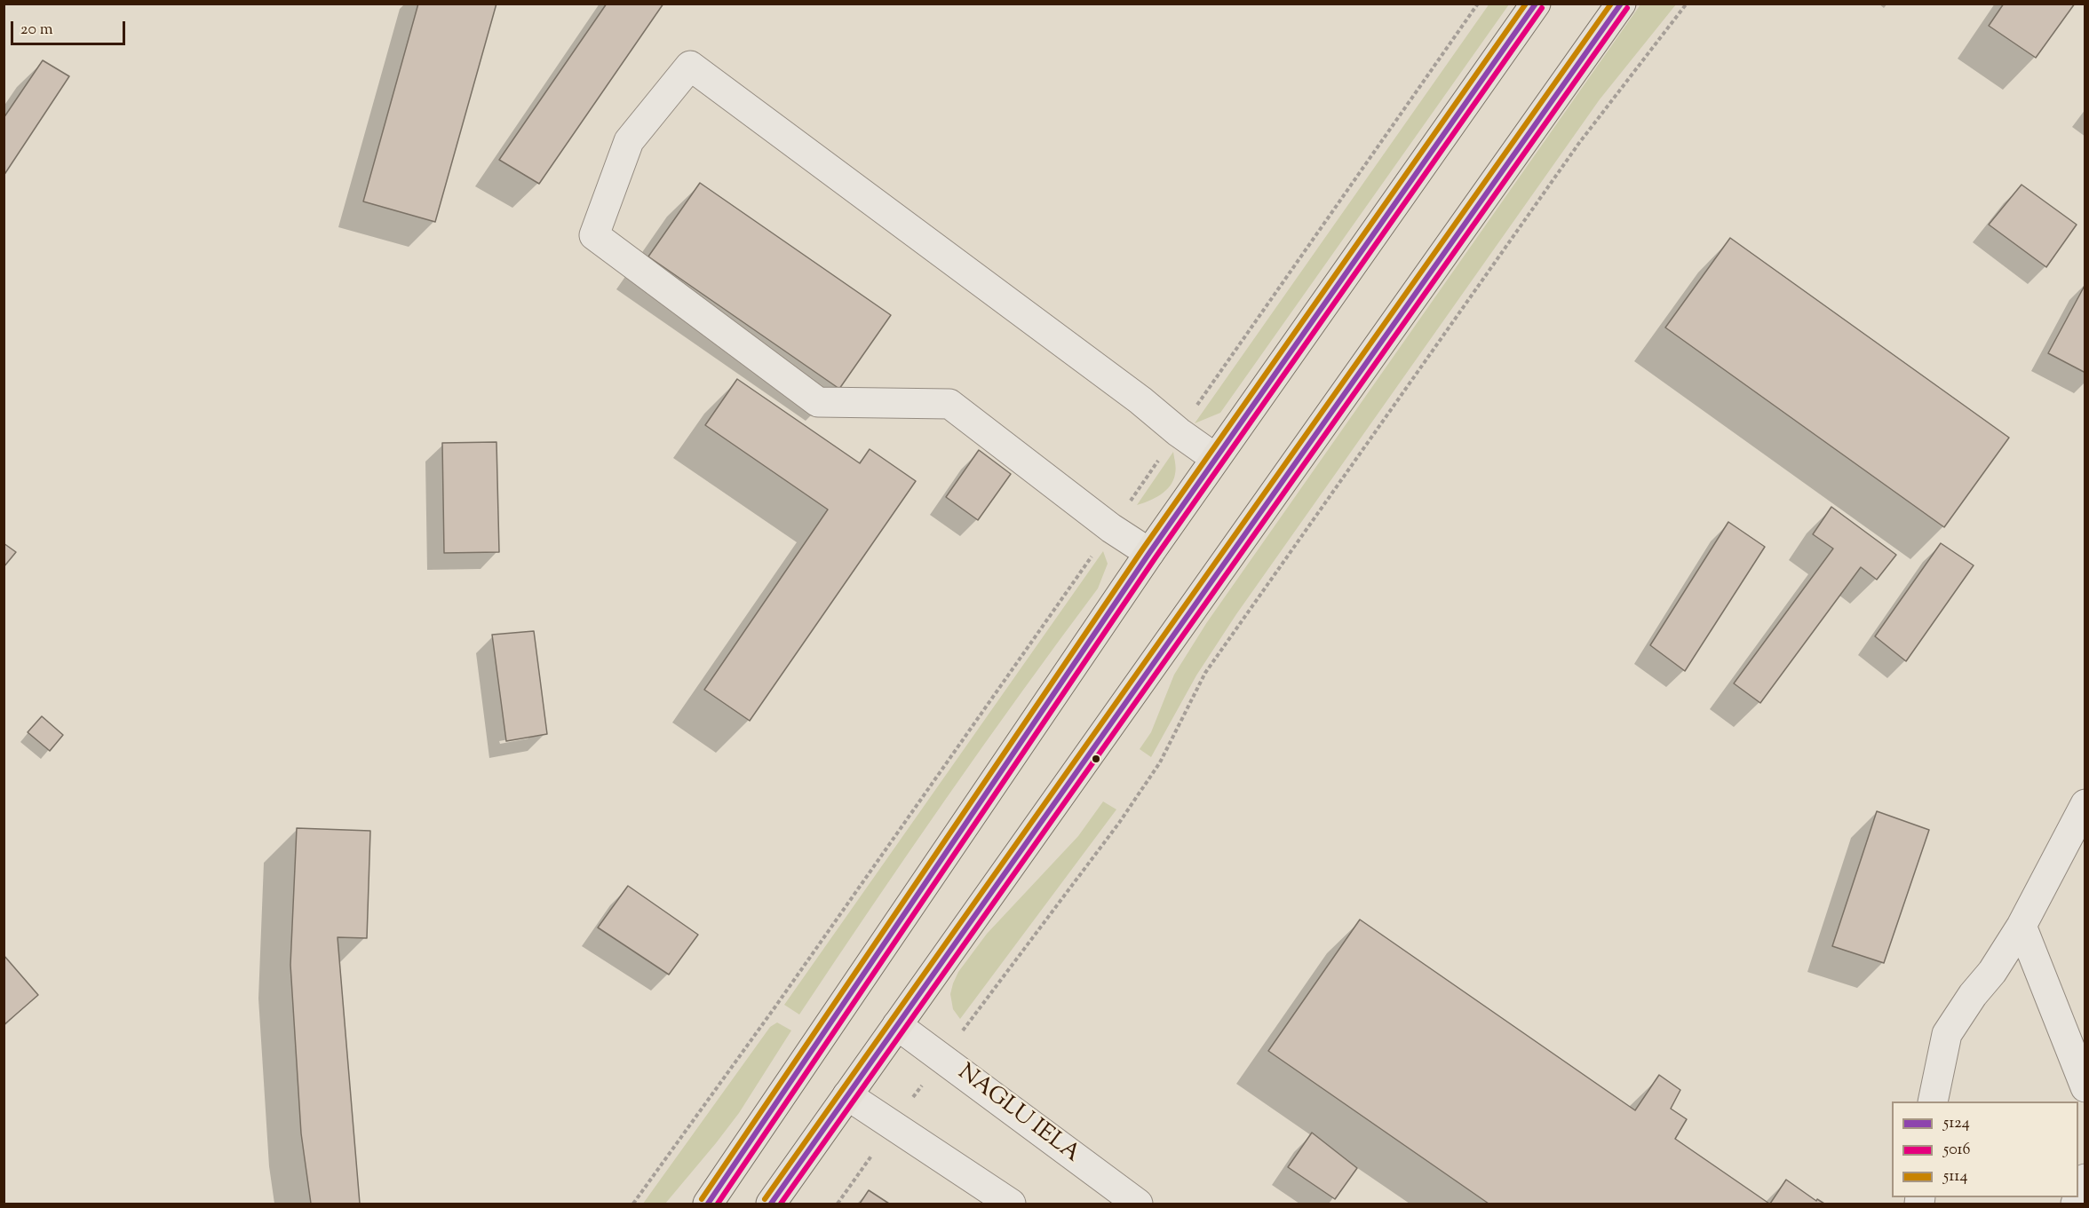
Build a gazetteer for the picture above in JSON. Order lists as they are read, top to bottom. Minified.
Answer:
{"streets":{"street":["NAGLU IELA"]},"lines":["transit line 5124","transit line 5114","transit line 5016"],"legend":["5124","5016","5114"],"scale_bar":"20 m"}
